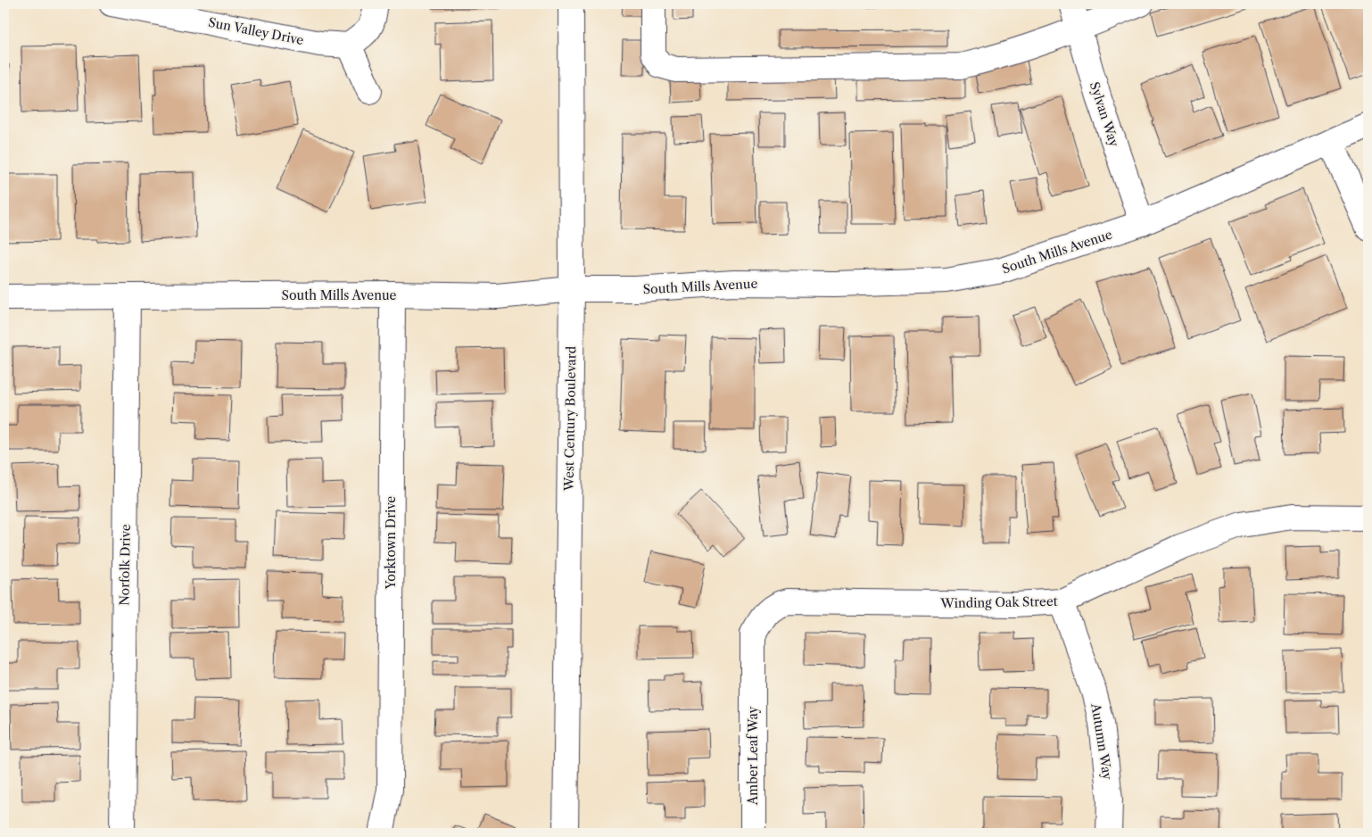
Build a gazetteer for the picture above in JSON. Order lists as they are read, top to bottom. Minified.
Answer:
{"streets":{"street":["Sun Valley Drive","Sylvan Way","South Mills Avenue","West Century Boulevard","Yorktown Drive","Norfolk Drive","Winding Oak Street","Autumn Way","Amber Leaf Way"]},"crossings":[["Sylvan Way","South Mills Avenue"],["South Mills Avenue","West Century Boulevard"],["South Mills Avenue","Yorktown Drive"],["South Mills Avenue","Norfolk Drive"],["Winding Oak Street","Autumn Way"],["Winding Oak Street","Amber Leaf Way"]]}
